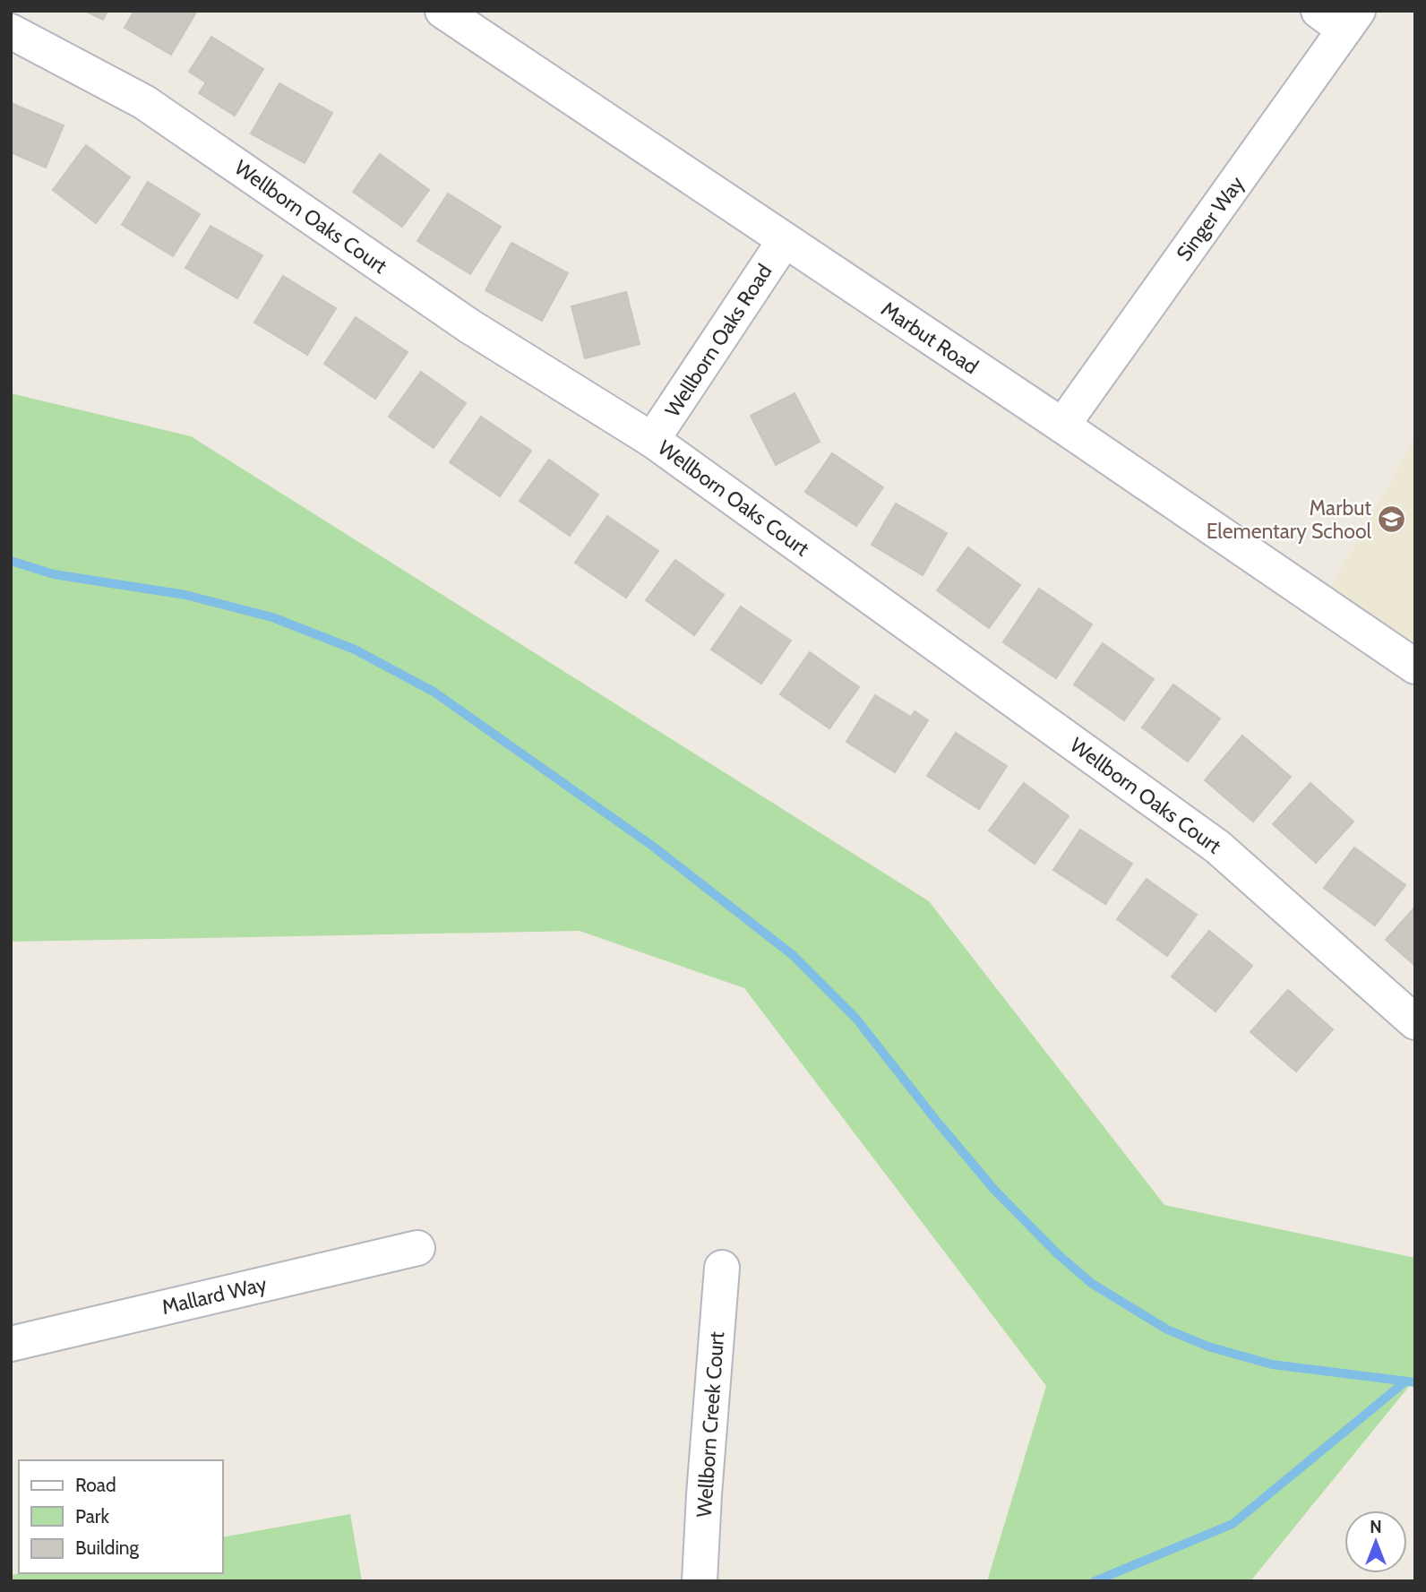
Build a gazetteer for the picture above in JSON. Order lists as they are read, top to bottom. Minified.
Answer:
{"streets":{"street":["Wellborn Oaks Court","Singer Way","Marbut Road","Wellborn Oaks Road","Mallard Way","Wellborn Creek Court"]},"crossings":[["Wellborn Oaks Court","Wellborn Oaks Road"],["Singer Way","Marbut Road"],["Marbut Road","Wellborn Oaks Road"]],"places":{"school or university":["Marbut Elementary School"]},"legend":["Road","Park","Building"],"north":"top"}
